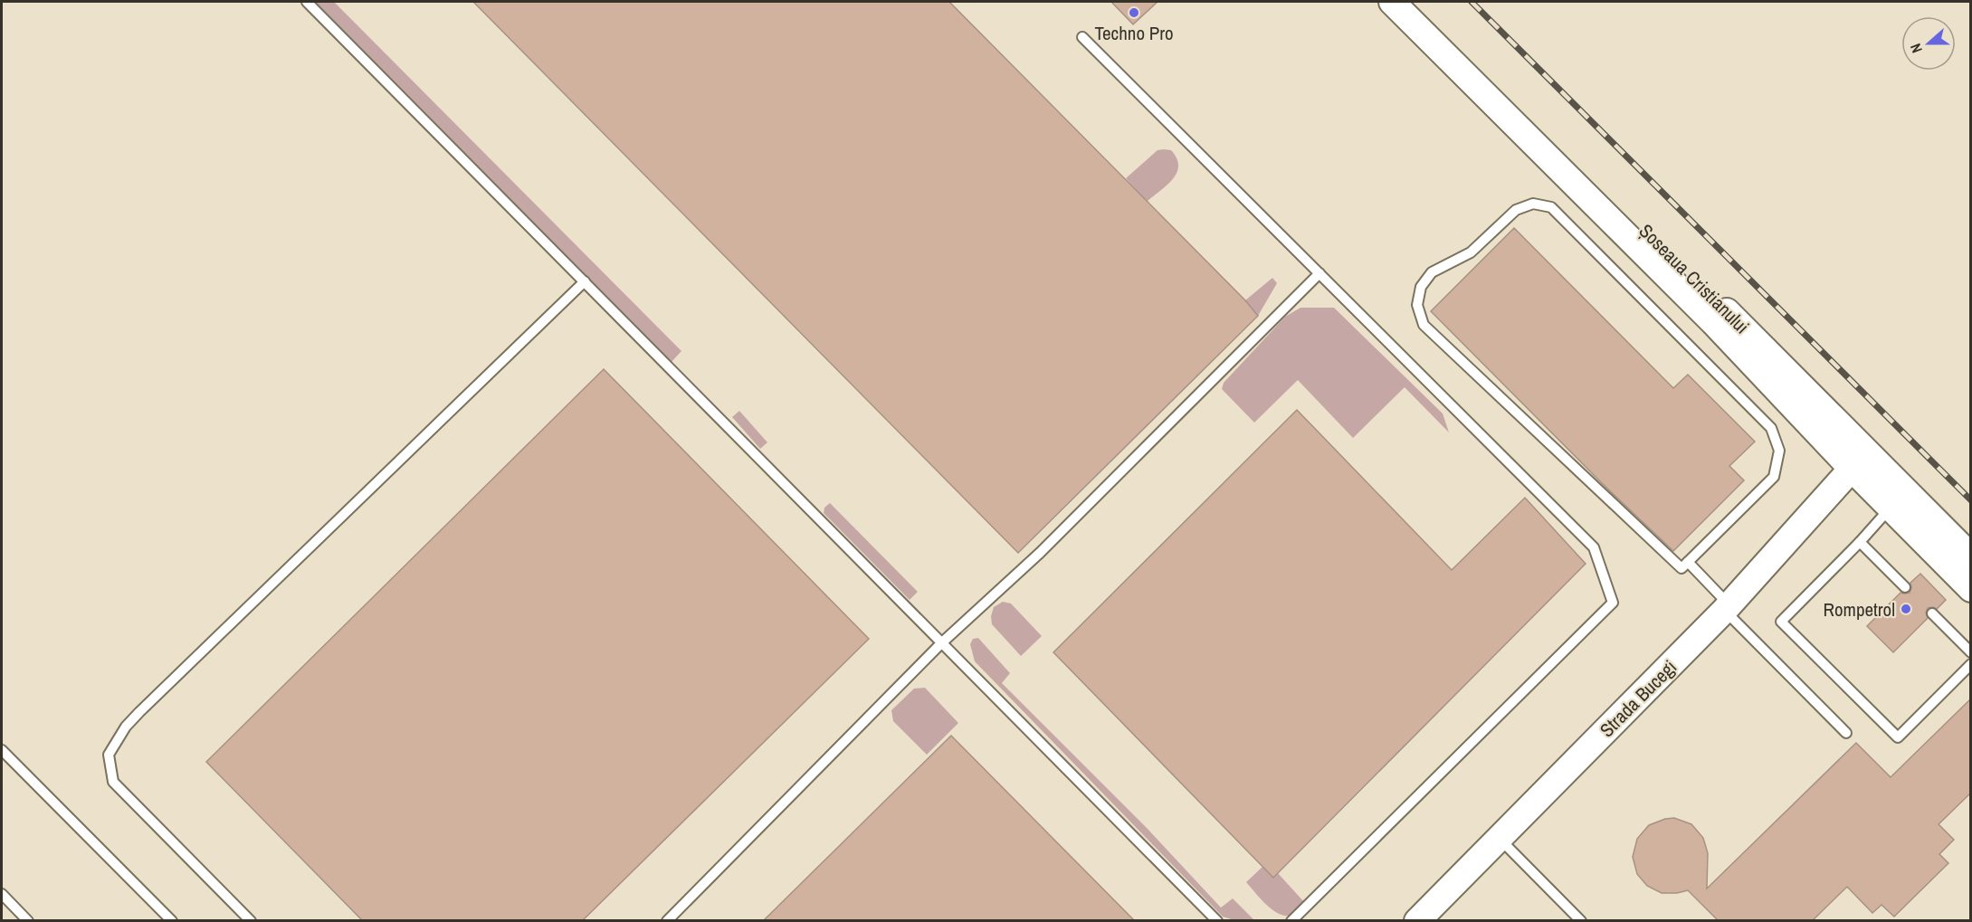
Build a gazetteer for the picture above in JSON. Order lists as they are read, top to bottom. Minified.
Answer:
{"streets":{"main road":["Șoseaua Cristianului","Strada Bucegi"]},"crossings":[["Șoseaua Cristianului","Strada Bucegi"]],"places":["Techno Pro","Rompetrol"],"north":"left"}
